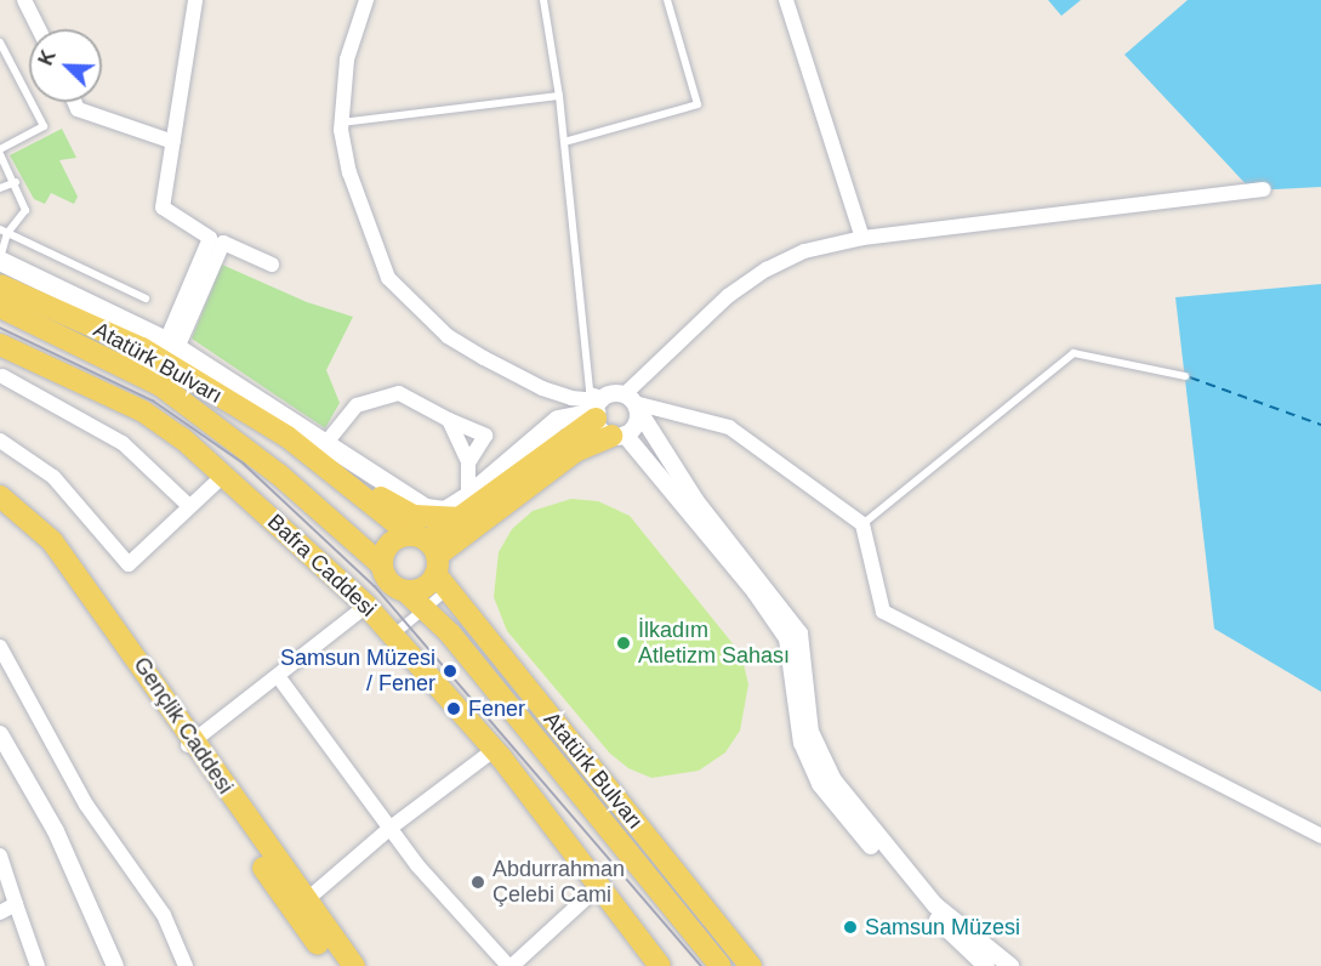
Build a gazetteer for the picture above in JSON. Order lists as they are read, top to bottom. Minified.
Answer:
{"streets":{"main road":["Atatürk Bulvarı","Bafra Caddesi","Gençlik Caddesi"]},"places":["İlkadım Atletizm Sahası","Samsun Müzesi / Fener","Fener","Abdurrahman Çelebi Cami","Samsun Müzesi"],"north":"top left"}
